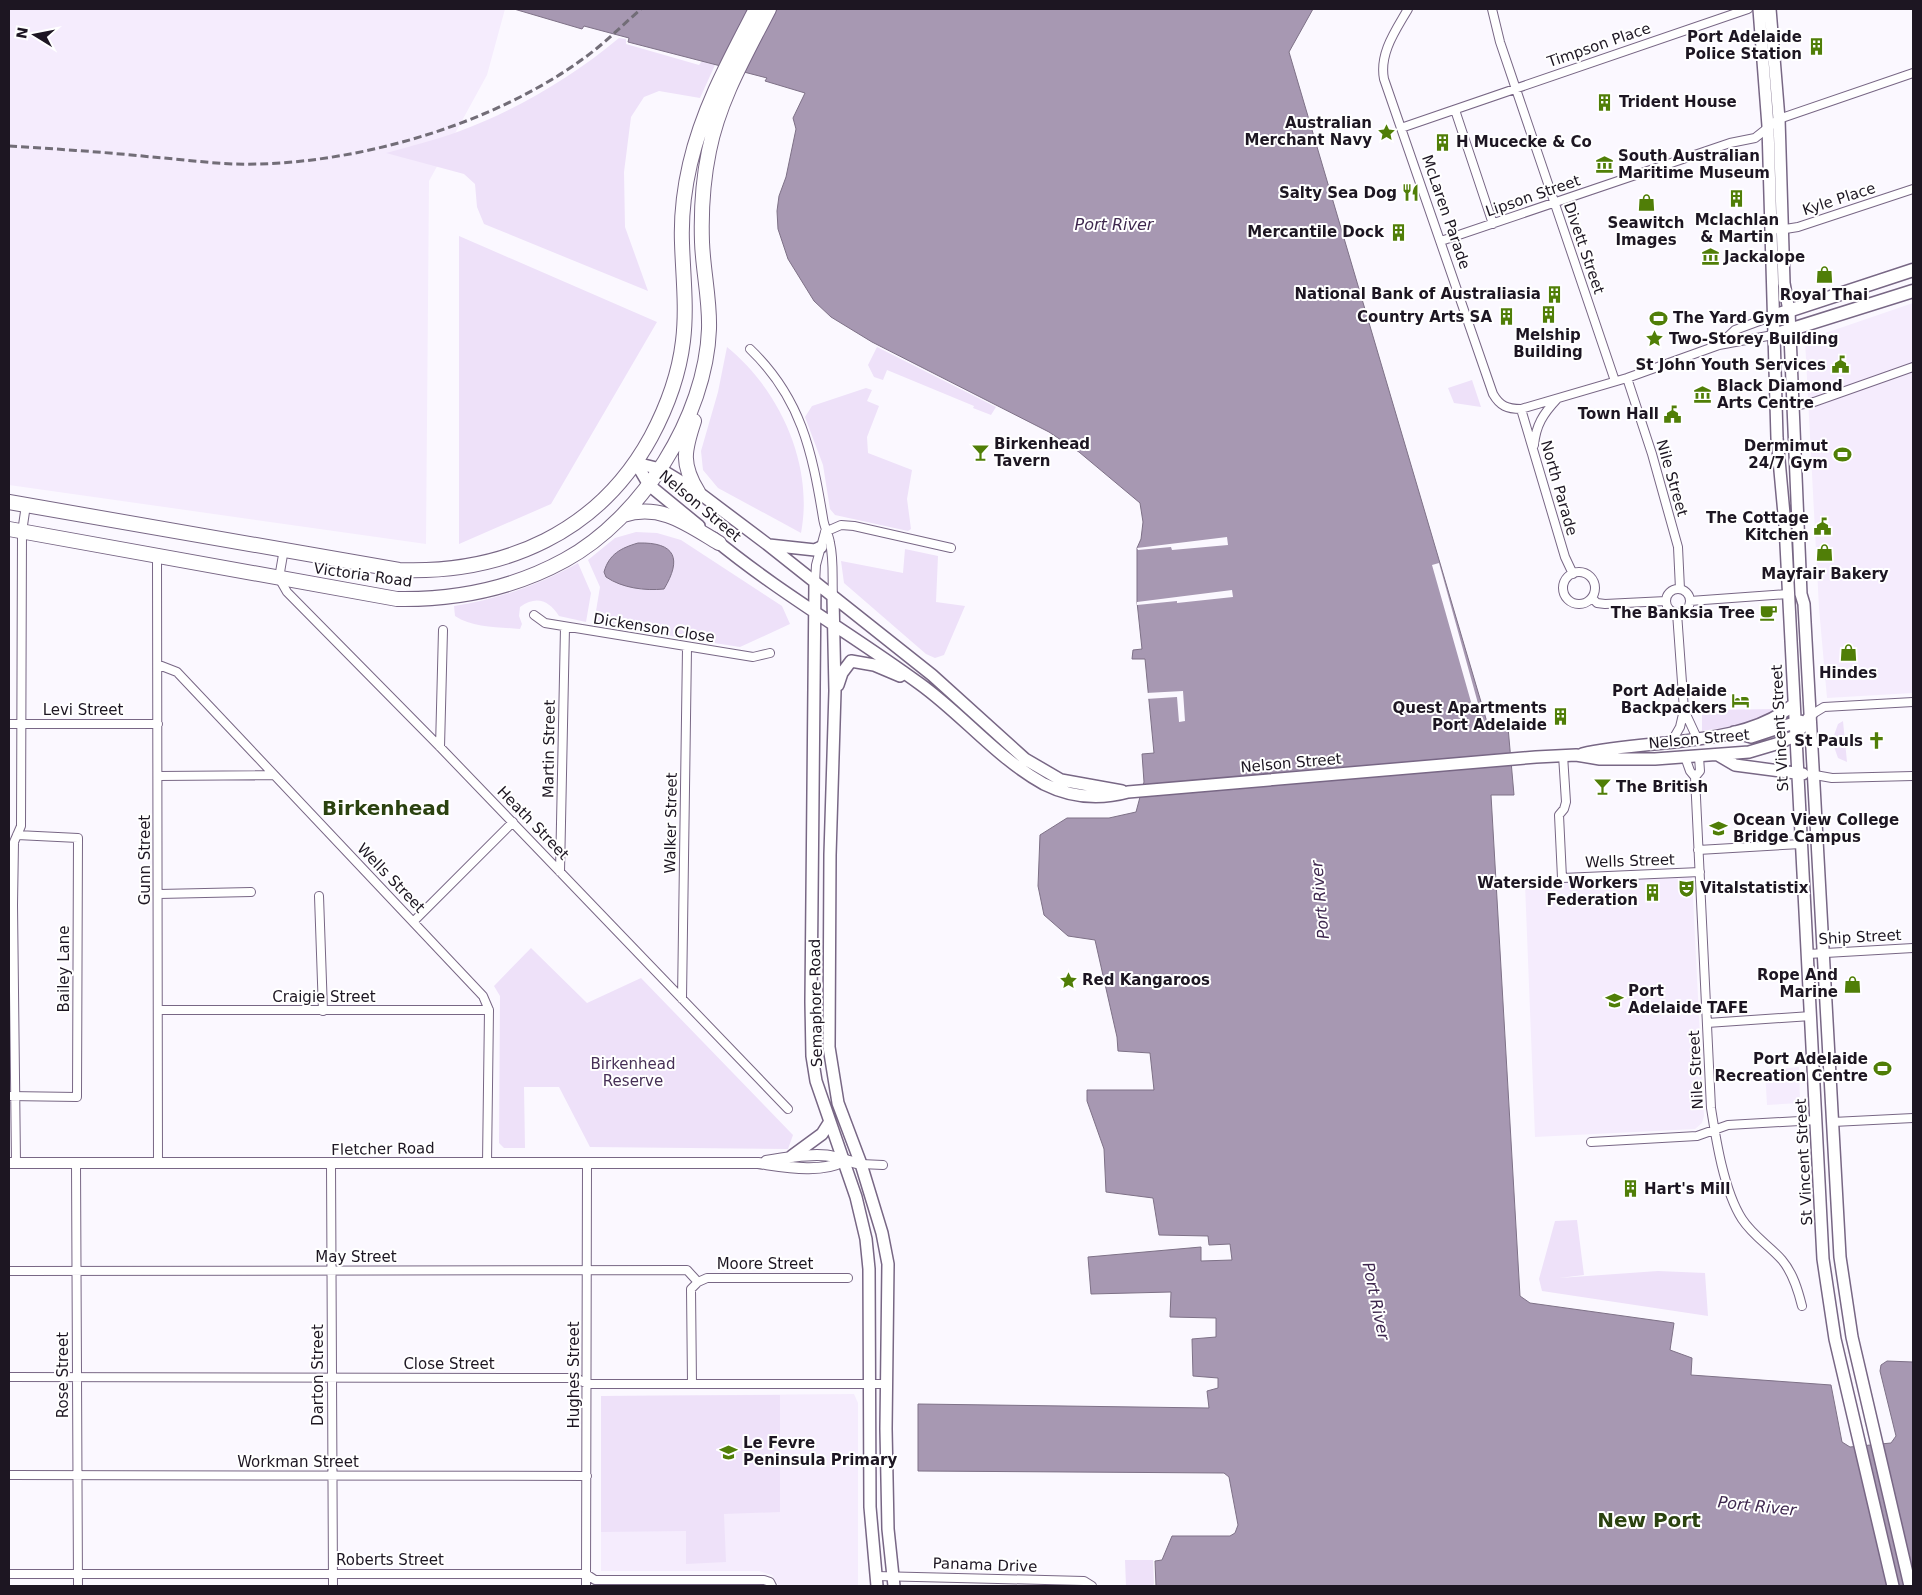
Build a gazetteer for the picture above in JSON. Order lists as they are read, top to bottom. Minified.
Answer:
{"streets":{"highway":["Victoria Road"],"main road":["Nelson Street","St Vincent Street","Semaphore Road"],"street":["Timpson Place","Lipson Street","Kyle Place","McLaren Parade","Divett Street","Nile Street","North Parade","Dickenson Close","Levi Street","Martin Street","Heath Street","Walker Street","Gunn Street","Wells Street","Ship Street","Bailey Lane","Craigie Street","Fletcher Road","May Street","Moore Street","Close Street","Rose Street","Darton Street","Hughes Street","Workman Street","Roberts Street","Panama Drive"]},"crossings":[["Timpson Place","McLaren Parade"],["Timpson Place","Divett Street"],["Lipson Street","McLaren Parade"],["Lipson Street","Divett Street"],["Lipson Street","St Vincent Street"],["Kyle Place","St Vincent Street"],["McLaren Parade","North Parade"],["Nile Street","Nelson Street"],["Nile Street","Wells Street"],["Nelson Street","Victoria Road"],["Nelson Street","St Vincent Street"],["Nelson Street","Wells Street"],["Nelson Street","Semaphore Road"],["Victoria Road","Heath Street"],["Victoria Road","Gunn Street"],["Dickenson Close","Martin Street"],["Dickenson Close","Walker Street"],["Levi Street","Gunn Street"],["St Vincent Street","Ship Street"],["Martin Street","Heath Street"],["Heath Street","Walker Street"],["Gunn Street","Wells Street"],["Gunn Street","Craigie Street"],["Gunn Street","Fletcher Road"],["Wells Street","Craigie Street"],["Wells Street","Fletcher Road"],["Semaphore Road","Fletcher Road"],["Semaphore Road","Close Street"],["Semaphore Road","Panama Drive"],["Fletcher Road","Rose Street"],["Fletcher Road","Darton Street"],["Fletcher Road","Hughes Street"],["May Street","Moore Street"],["May Street","Rose Street"],["May Street","Darton Street"],["May Street","Hughes Street"],["Moore Street","Close Street"],["Close Street","Rose Street"],["Close Street","Darton Street"],["Close Street","Hughes Street"],["Rose Street","Workman Street"],["Rose Street","Roberts Street"],["Darton Street","Workman Street"],["Darton Street","Roberts Street"],["Hughes Street","Workman Street"],["Hughes Street","Roberts Street"]],"districts":["Birkenhead","New Port"],"water":["Port River"],"parks":["Birkenhead Reserve"],"places":{"building":["Port Adelaide Police Station","Trident House","H Mucecke & Co","Mclachlan & Martin","Mercantile Dock","National Bank of Australiasia","Melship Building","Country Arts SA","Quest Apartments Port Adelaide","Waterside Workers Federation","Hart's Mill"],"place":["Australian Merchant Navy","Two-Storey Building","Red Kangaroos"],"museum":["South Australian Maritime Museum","Jackalope","Black Diamond Arts Centre"],"restaurant":["Salty Sea Dog"],"shop":["Seawitch Images","Royal Thai","Mayfair Bakery","Hindes","Rope And Marine"],"sports":["The Yard Gym","Dermimut 24/7 Gym","Port Adelaide Recreation Centre"],"public building":["St John Youth Services","Town Hall","The Cottage Kitchen"],"bar":["Birkenhead Tavern","The British"],"cafe":["The Banksia Tree"],"hotel":["Port Adelaide Backpackers"],"church":["St Pauls"],"school or university":["Ocean View College Bridge Campus","Port Adelaide TAFE","Le Fevre Peninsula Primary"],"theatre":["Vitalstatistix"]},"north":"left"}
